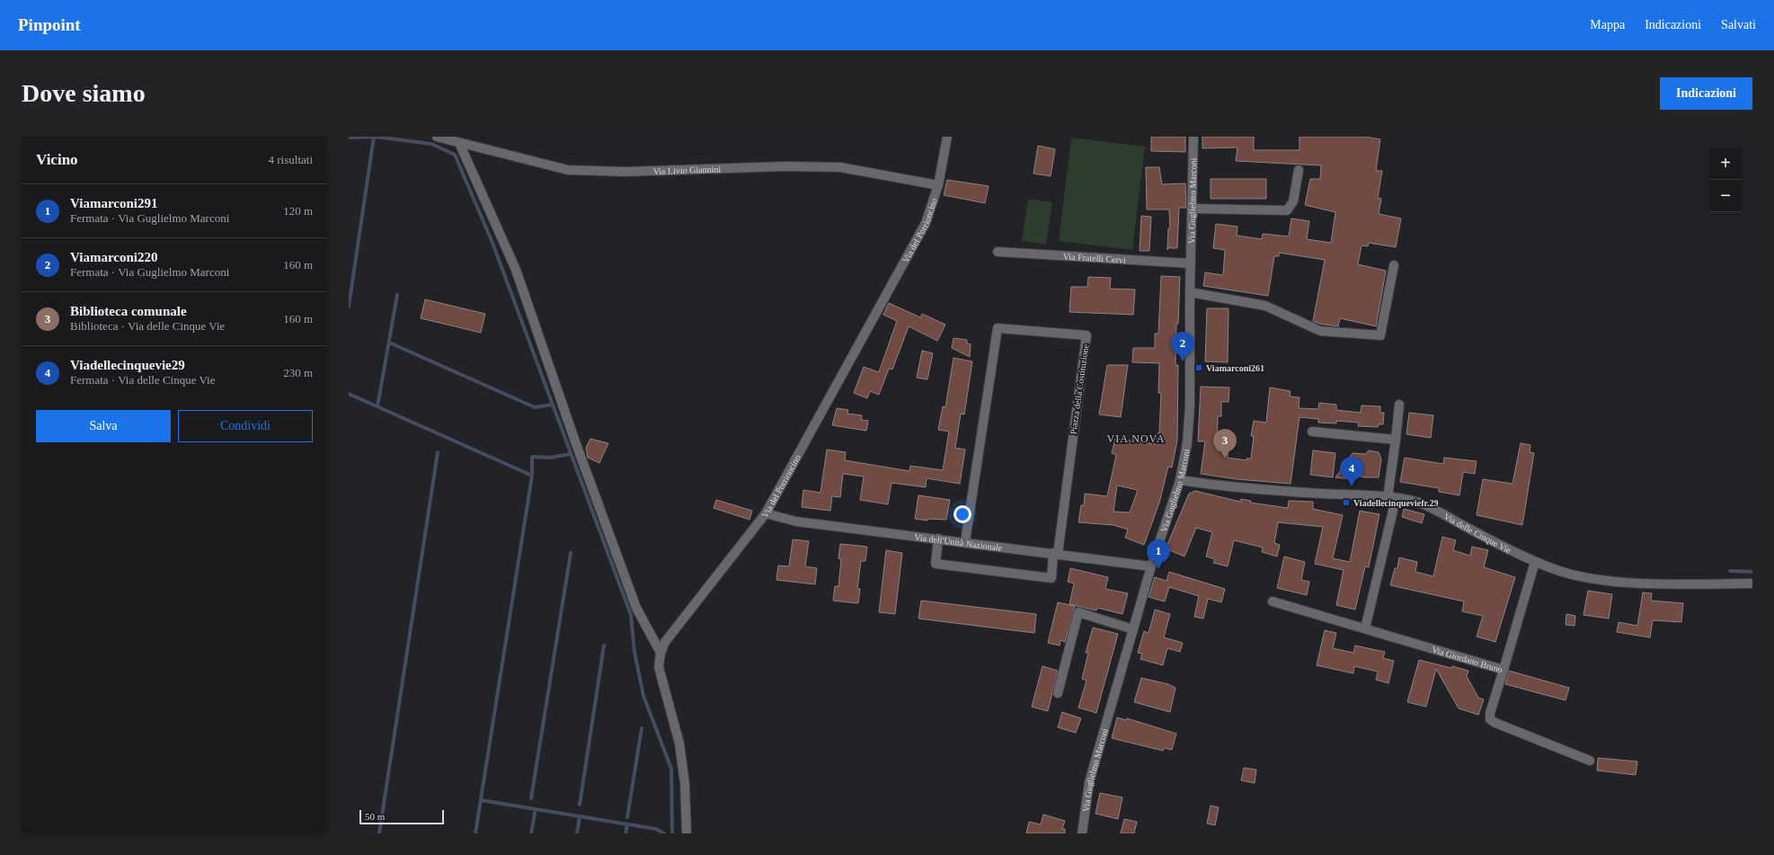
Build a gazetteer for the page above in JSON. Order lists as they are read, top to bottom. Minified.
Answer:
{"streets":{"street":["Via Livio Giannini","Via Guglielmo Marconi","Via del Porrioncino","Via Fratelli Cervi","Piazza della Costituzione","Via delle Cinque Vie","Via dell'Unità Nazionale","Via Giordano Bruno"]},"crossings":[["Via Livio Giannini","Via del Porrioncino"],["Via Guglielmo Marconi","Via Fratelli Cervi"],["Via Guglielmo Marconi","Via delle Cinque Vie"],["Via Guglielmo Marconi","Via dell'Unità Nazionale"],["Via del Porrioncino","Via dell'Unità Nazionale"],["Piazza della Costituzione","Via dell'Unità Nazionale"],["Via delle Cinque Vie","Via Giordano Bruno"]],"districts":["VIA NOVA"],"places":{"transit":["Viamarconi261","Viadellecinqueviefr.29"]},"scale_bar":"50 m","page":{"header":"Pinpoint","nav":["Mappa","Indicazioni","Salvati"],"buttons":["Indicazioni",["Salva","Condividi"]],"title":"Dove siamo","heading":["Vicino","4 risultati"],"map_buttons":["+","−"],"list":[{"mark":"1","name":"Viamarconi291","note":"Fermata · Via Guglielmo Marconi","value":"120 m"},{"mark":"2","name":"Viamarconi220","note":"Fermata · Via Guglielmo Marconi","value":"160 m"},{"mark":"3","name":"Biblioteca comunale","note":"Biblioteca · Via delle Cinque Vie","value":"160 m"},{"mark":"4","name":"Viadellecinquevie29","note":"Fermata · Via delle Cinque Vie","value":"230 m"}],"pins":["2","3","4","1"],"scale":"50 m"}}
